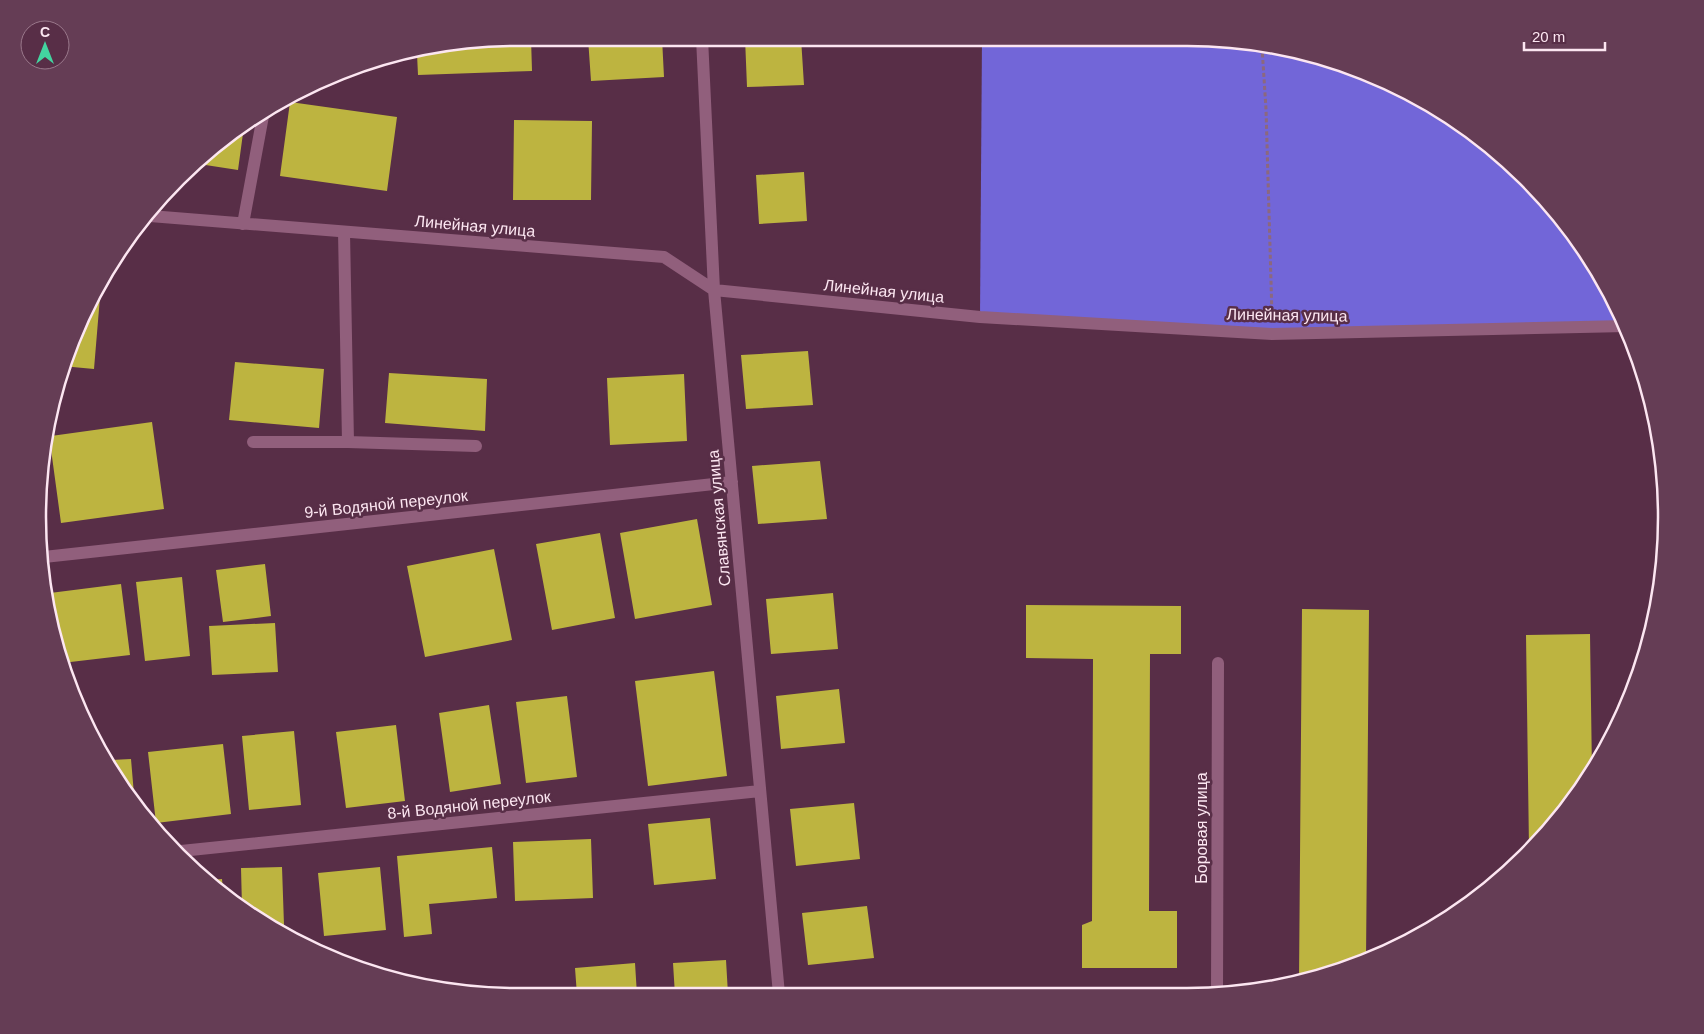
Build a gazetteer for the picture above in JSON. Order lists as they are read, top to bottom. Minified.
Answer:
{"streets":{"street":["Линейная улица","9-й Водяной переулок","Славянская улица","8-й Водяной переулок","Боровая улица"]},"crossings":[["Линейная улица","Славянская улица"],["9-й Водяной переулок","Славянская улица"],["Славянская улица","8-й Водяной переулок"]],"scale_bar":"20 m","north":"top"}
